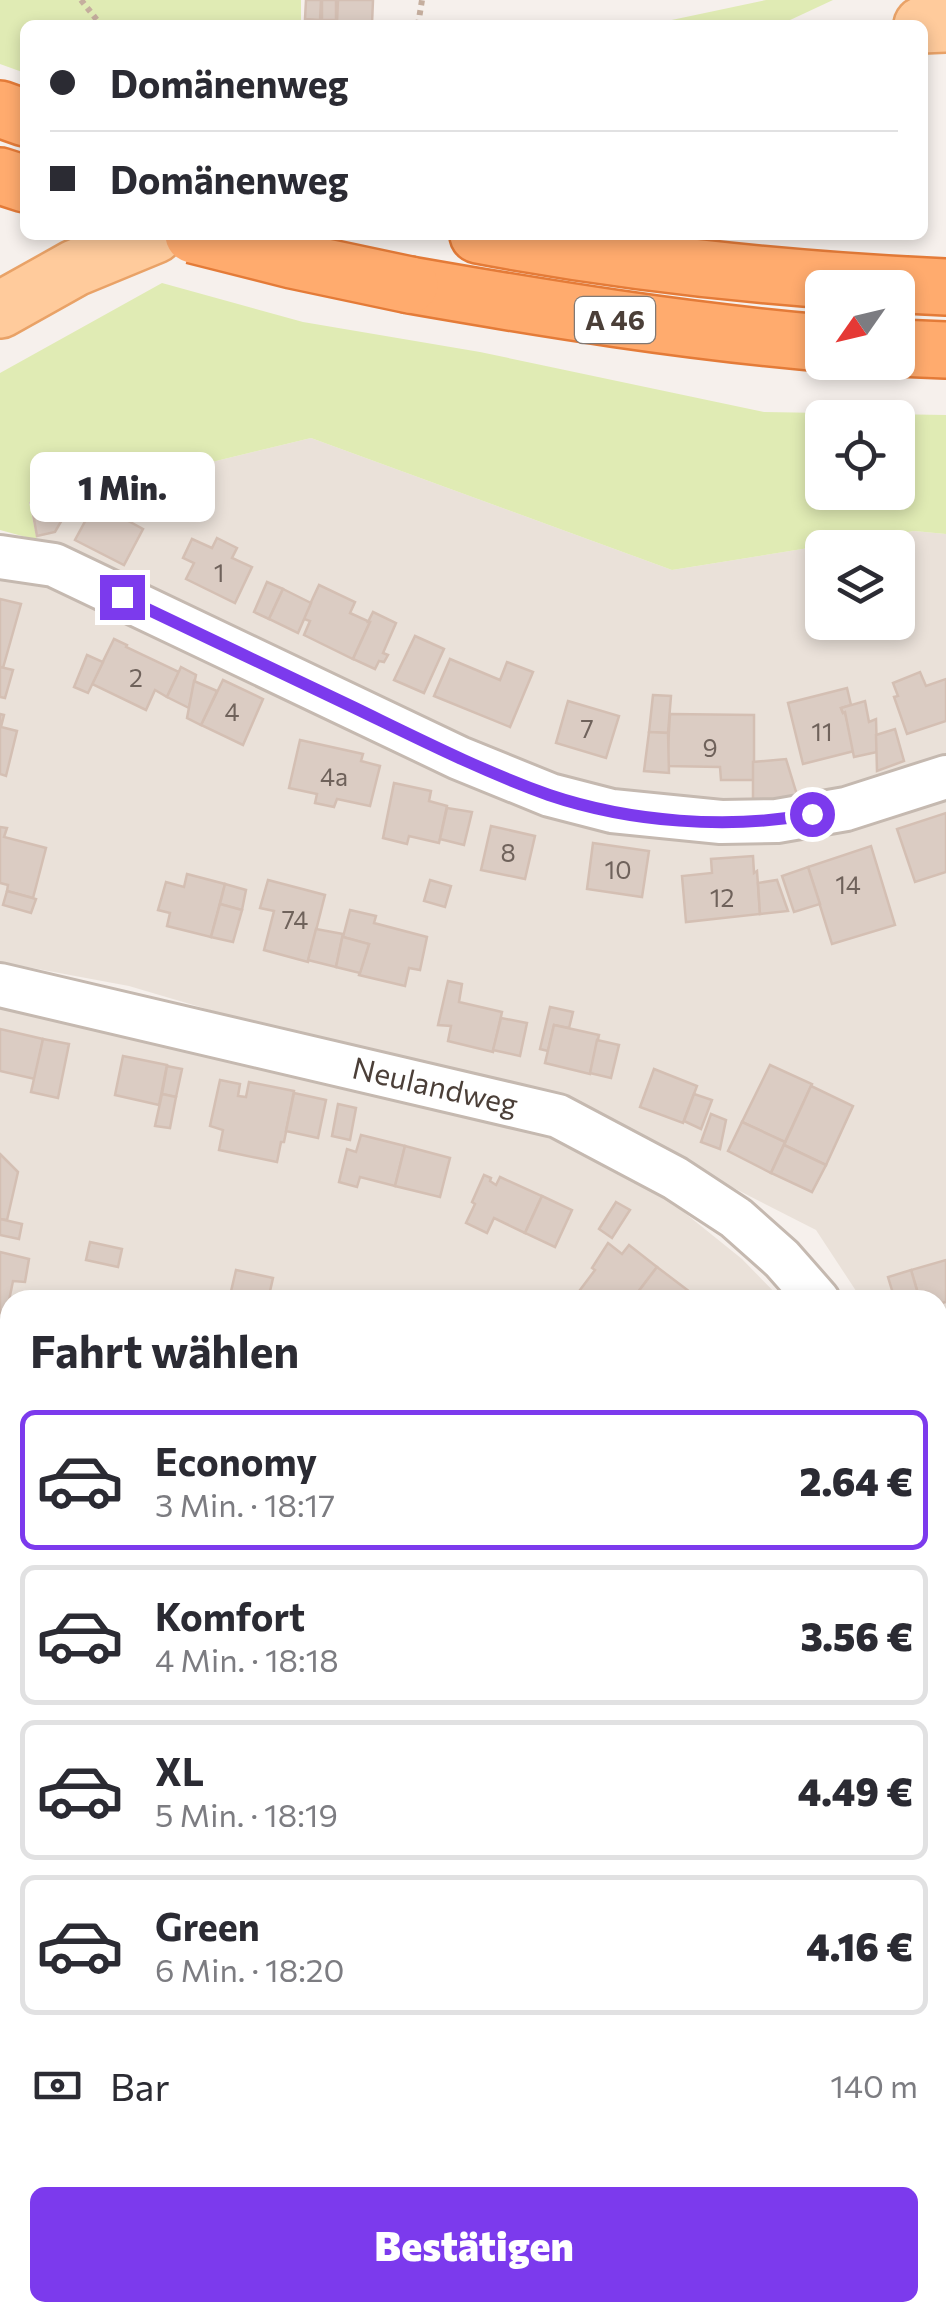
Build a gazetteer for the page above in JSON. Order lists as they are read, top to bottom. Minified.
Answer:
{"streets":{"highway":["A 46"],"street":["Neulandweg"]},"house_numbers":["1","2","4","7","11","9","4a","8","10","14","12","74"],"north":"bottom left","page":{"banner":["Domänenweg","Domänenweg"],"bubble":"1 Min.","heading":"Fahrt wählen","list":[{"name":"Economy","note":"3 Min. · 18:17","value":"2.64 €"},{"name":"Komfort","note":"4 Min. · 18:18","value":"3.56 €"},{"name":"XL","note":"5 Min. · 18:19","value":"4.49 €"},{"name":"Green","note":"6 Min. · 18:20","value":"4.16 €"}],"pay":["Bar","140 m"],"buttons":"Bestätigen"}}
